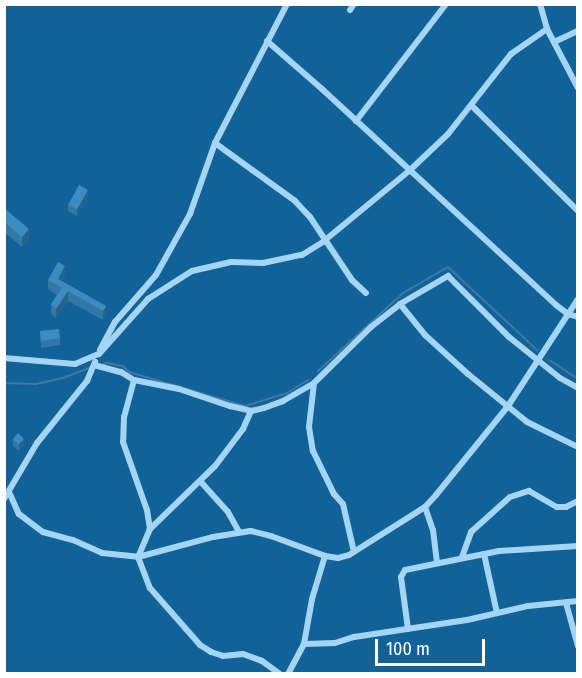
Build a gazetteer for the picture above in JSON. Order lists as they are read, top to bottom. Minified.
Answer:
{"scale_bar":"100 m"}
